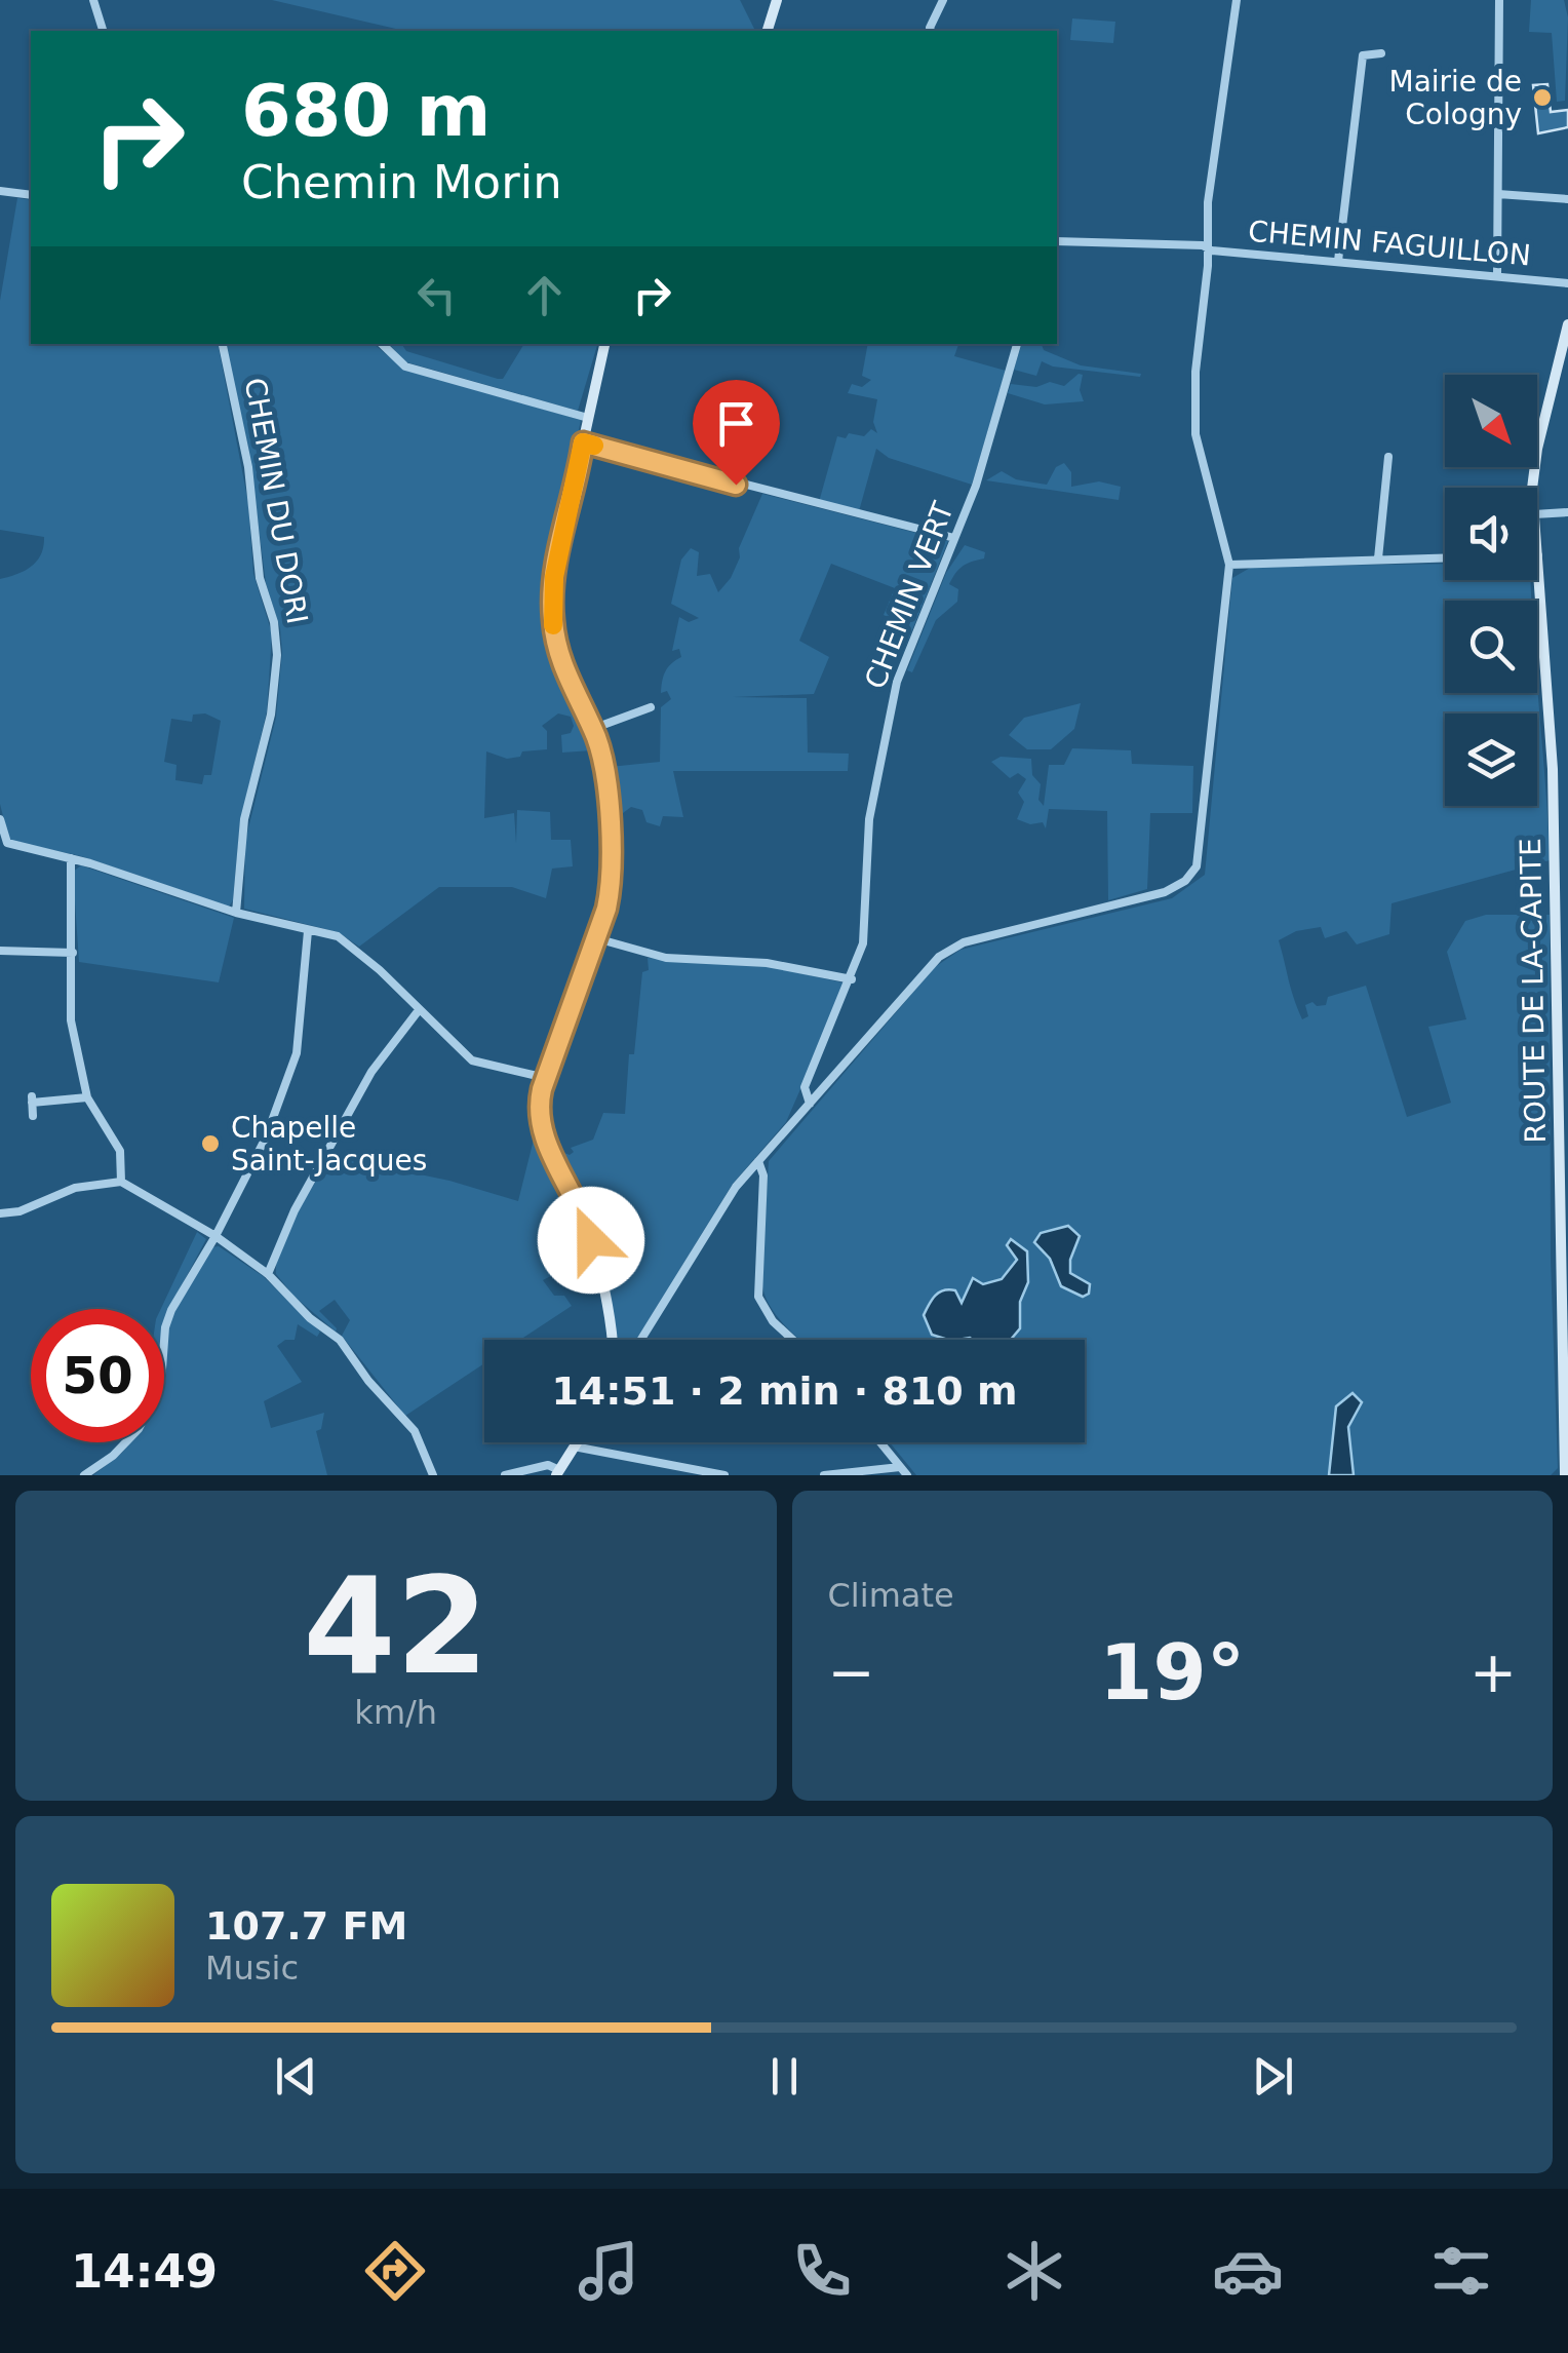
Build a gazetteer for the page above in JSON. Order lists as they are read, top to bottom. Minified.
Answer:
{"streets":{"main road":["ROUTE DE LA-CAPITE"],"street":["CHEMIN FAGUILLON","CHEMIN DU DORI","CHEMIN VERT"]},"places":["Mairie de Cologny","Chapelle Saint-Jacques"],"north":"bottom right","page":{"turn":["680 m","Chemin Morin"],"limit":"50","trip":"14:51 · 2 min · 810 m","tile":[["42","km/h"],"Climate"],"heat":["−","19°","+"],"song":["107.7 FM","Music"],"tabs":"14:49"}}
